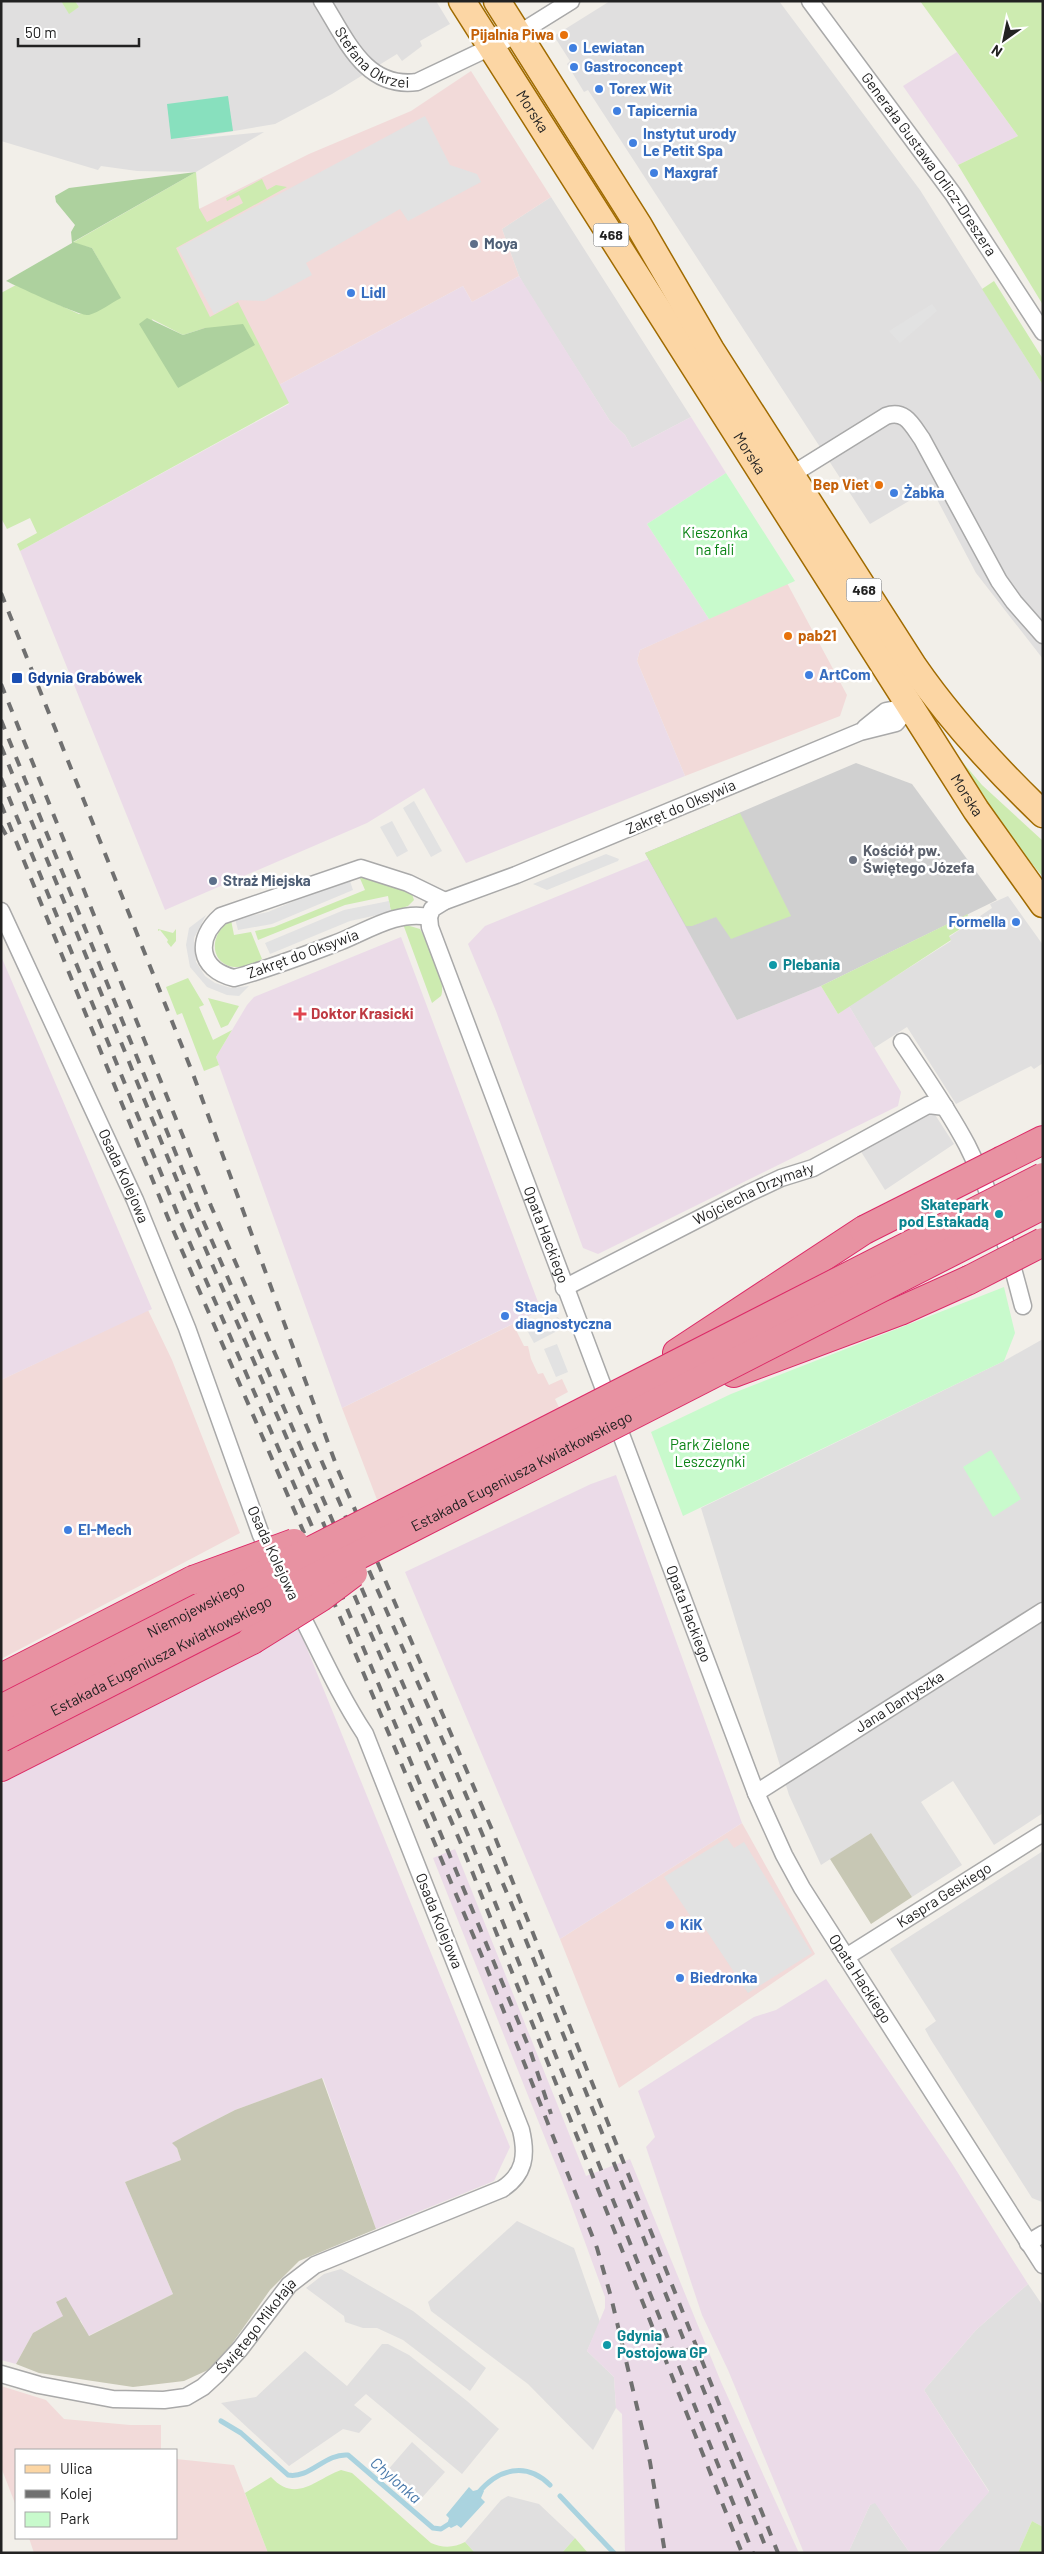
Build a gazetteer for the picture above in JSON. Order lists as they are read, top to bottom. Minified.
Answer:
{"streets":{"highway":["Estakada Eugeniusza Kwiatkowskiego"],"main road":["Morska","468"],"street":["Stefana Okrzei","Generała Gustawa Orlicz-Dreszera","Zakręt do Oksywia","Osada Kolejowa","Wojciecha Drzymały","Opata Hackiego","Niemojewskiego","Jana Dantyszka","Kaspra Geskiego","Świętego Mikołaja"]},"crossings":[["Stefana Okrzei","Morska"],["Morska","Zakręt do Oksywia"],["Zakręt do Oksywia","Opata Hackiego"],["Osada Kolejowa","Niemojewskiego"],["Osada Kolejowa","Świętego Mikołaja"],["Wojciecha Drzymały","Opata Hackiego"],["Opata Hackiego","Jana Dantyszka"],["Opata Hackiego","Kaspra Geskiego"],["Estakada Eugeniusza Kwiatkowskiego","Niemojewskiego"]],"water":["Chylonka"],"parks":["Kieszonka na fali","Park Zielone Leszczynki"],"places":{"other":["Pijalnia Piwa","Lewiatan","Gastroconcept","Torex Wit","Tapicernia","Instytut urody Le Petit Spa","Maxgraf","Moya","Lidl","Bep Viet","Żabka","pab21","ArtCom","Kościół pw. Świętego Józefa","Straż Miejska","Formella","Plebania","Skatepark pod Estakadą","Stacja diagnostyczna","El-Mech","KiK","Biedronka","Gdynia Postojowa GP"],"transit":["Gdynia Grabówek"],"health":["Doktor Krasicki"]},"legend":["Ulica","Kolej","Park"],"scale_bar":"50 m","north":"bottom left"}
